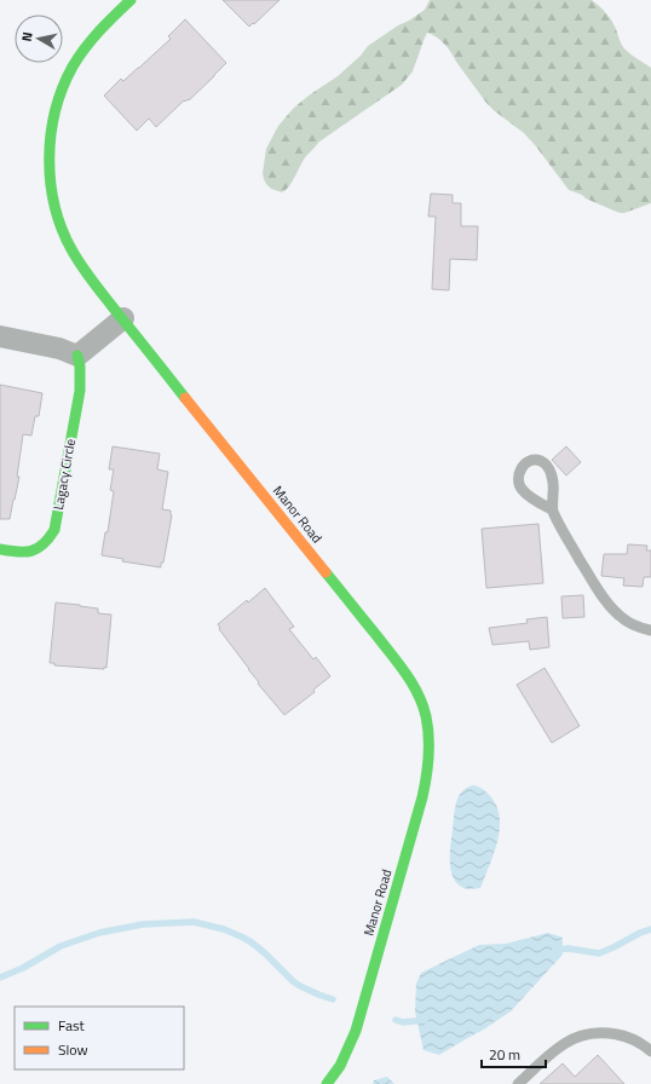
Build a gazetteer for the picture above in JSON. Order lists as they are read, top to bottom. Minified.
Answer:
{"streets":{"street":["Lagacy Circle","Manor Road"]},"legend":["Fast","Slow"],"scale_bar":"20 m","north":"left"}
